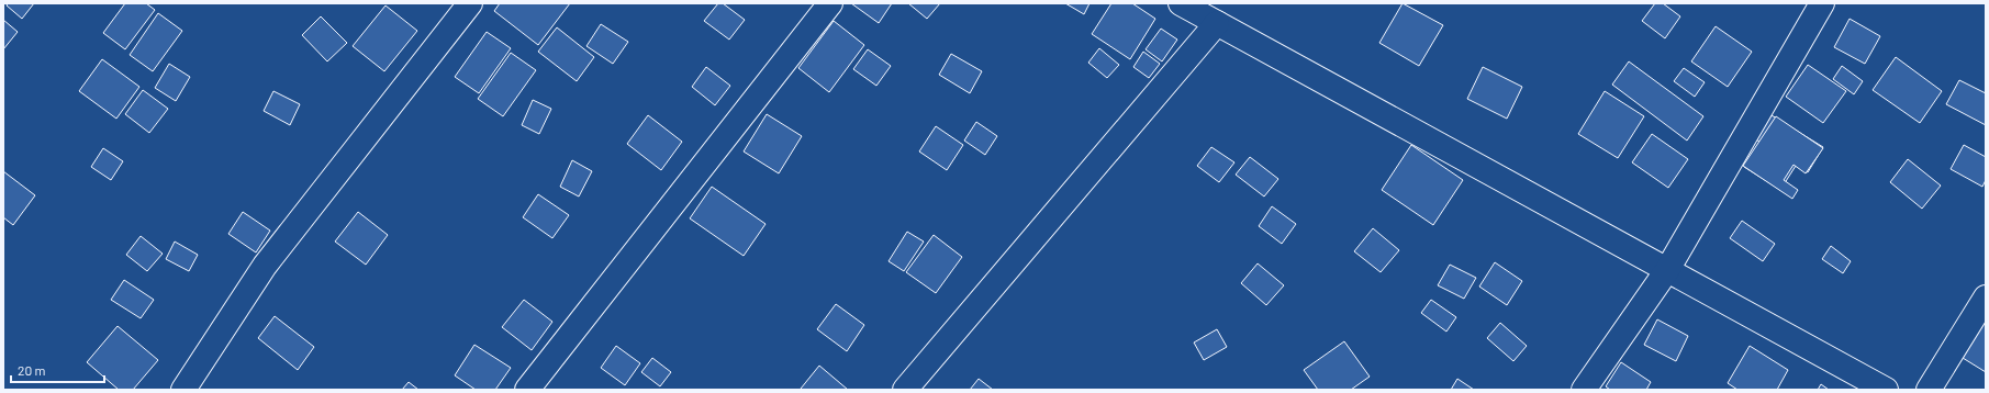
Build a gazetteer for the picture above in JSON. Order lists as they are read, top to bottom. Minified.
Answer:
{"scale_bar":"20 m"}
